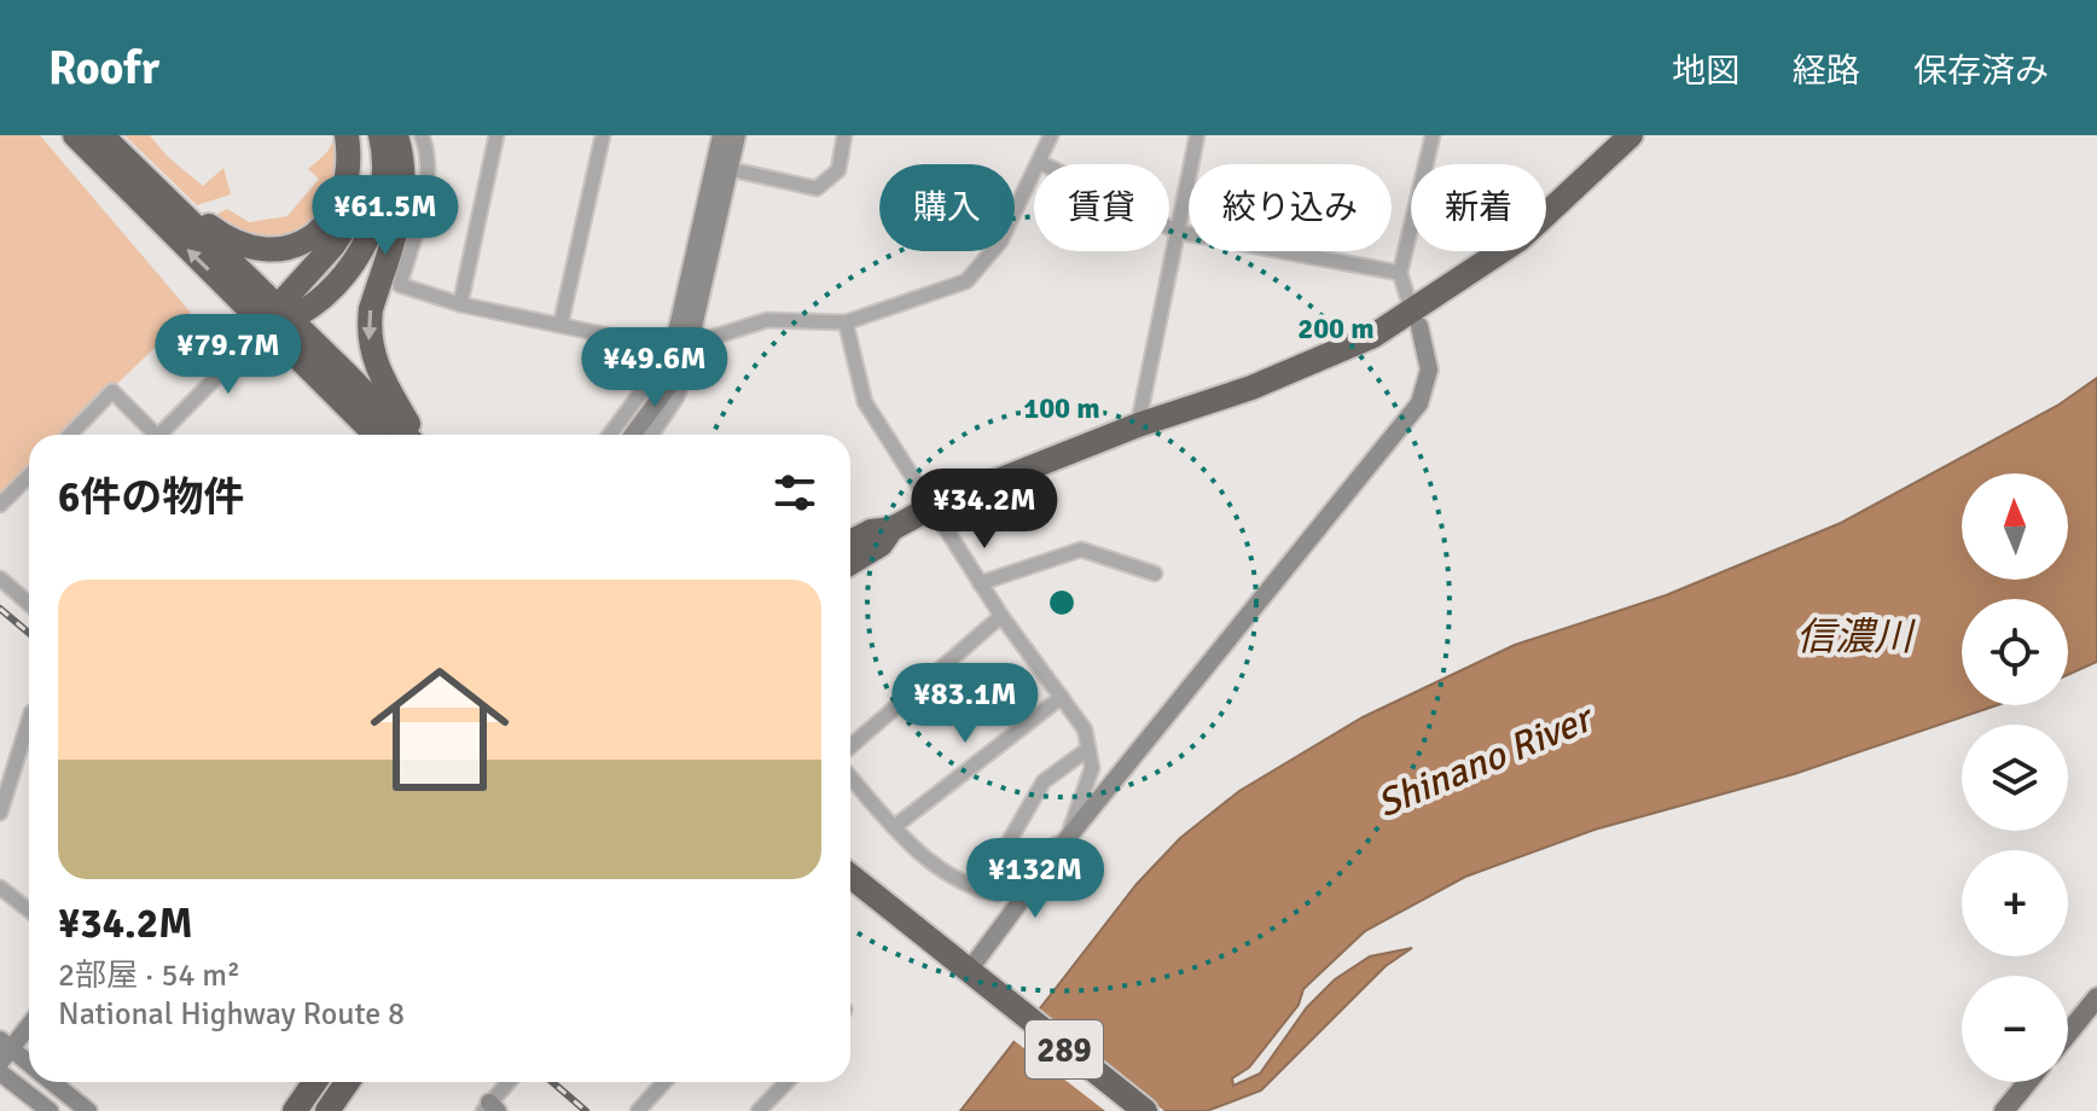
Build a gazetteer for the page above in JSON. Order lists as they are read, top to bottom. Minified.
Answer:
{"streets":{"highway":["289"]},"water":["信濃川","Shinano River"],"north":"top","page":{"header":"Roofr","nav":["地図","経路","保存済み"],"chip":["購入","賃貸","絞り込み","新着"],"price":["¥61.5M","¥79.7M","¥49.6M","¥34.2M","¥83.1M","¥132M"],"heading":"6件の物件","map_buttons":["+","−"],"list":[{"name":"¥34.2M","note":"2部屋 · 54 m² · National Highway Route 8"}]},"rings":["200 m","100 m"]}
